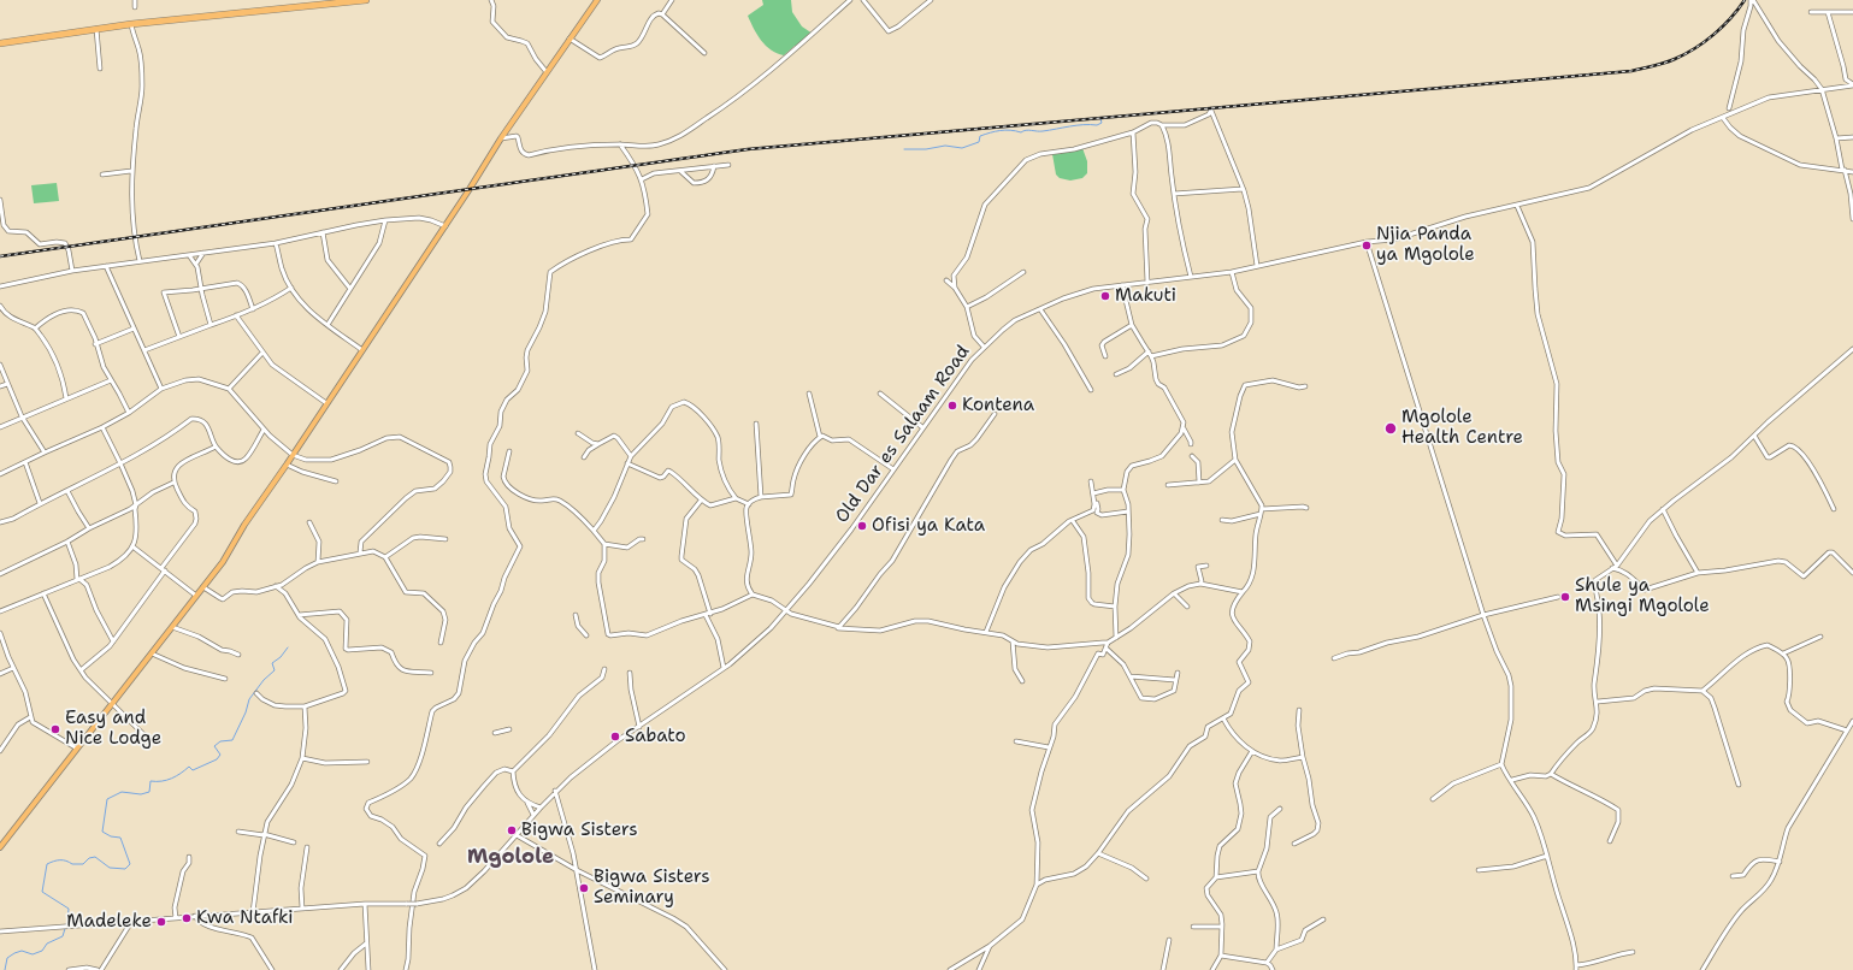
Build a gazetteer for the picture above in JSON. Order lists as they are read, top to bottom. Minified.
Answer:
{"streets":{"street":["Old Dar es Salaam Road"]},"districts":["Mgolole"],"places":["Njia Panda ya Mgolole","Makuti","Kontena","Mgolole Health Centre","Ofisi ya Kata","Shule ya Msingi Mgolole","Easy and Nice Lodge","Sabato","Bigwa Sisters","Bigwa Sisters Seminary","Kwa Ntafki","Madeleke"]}
